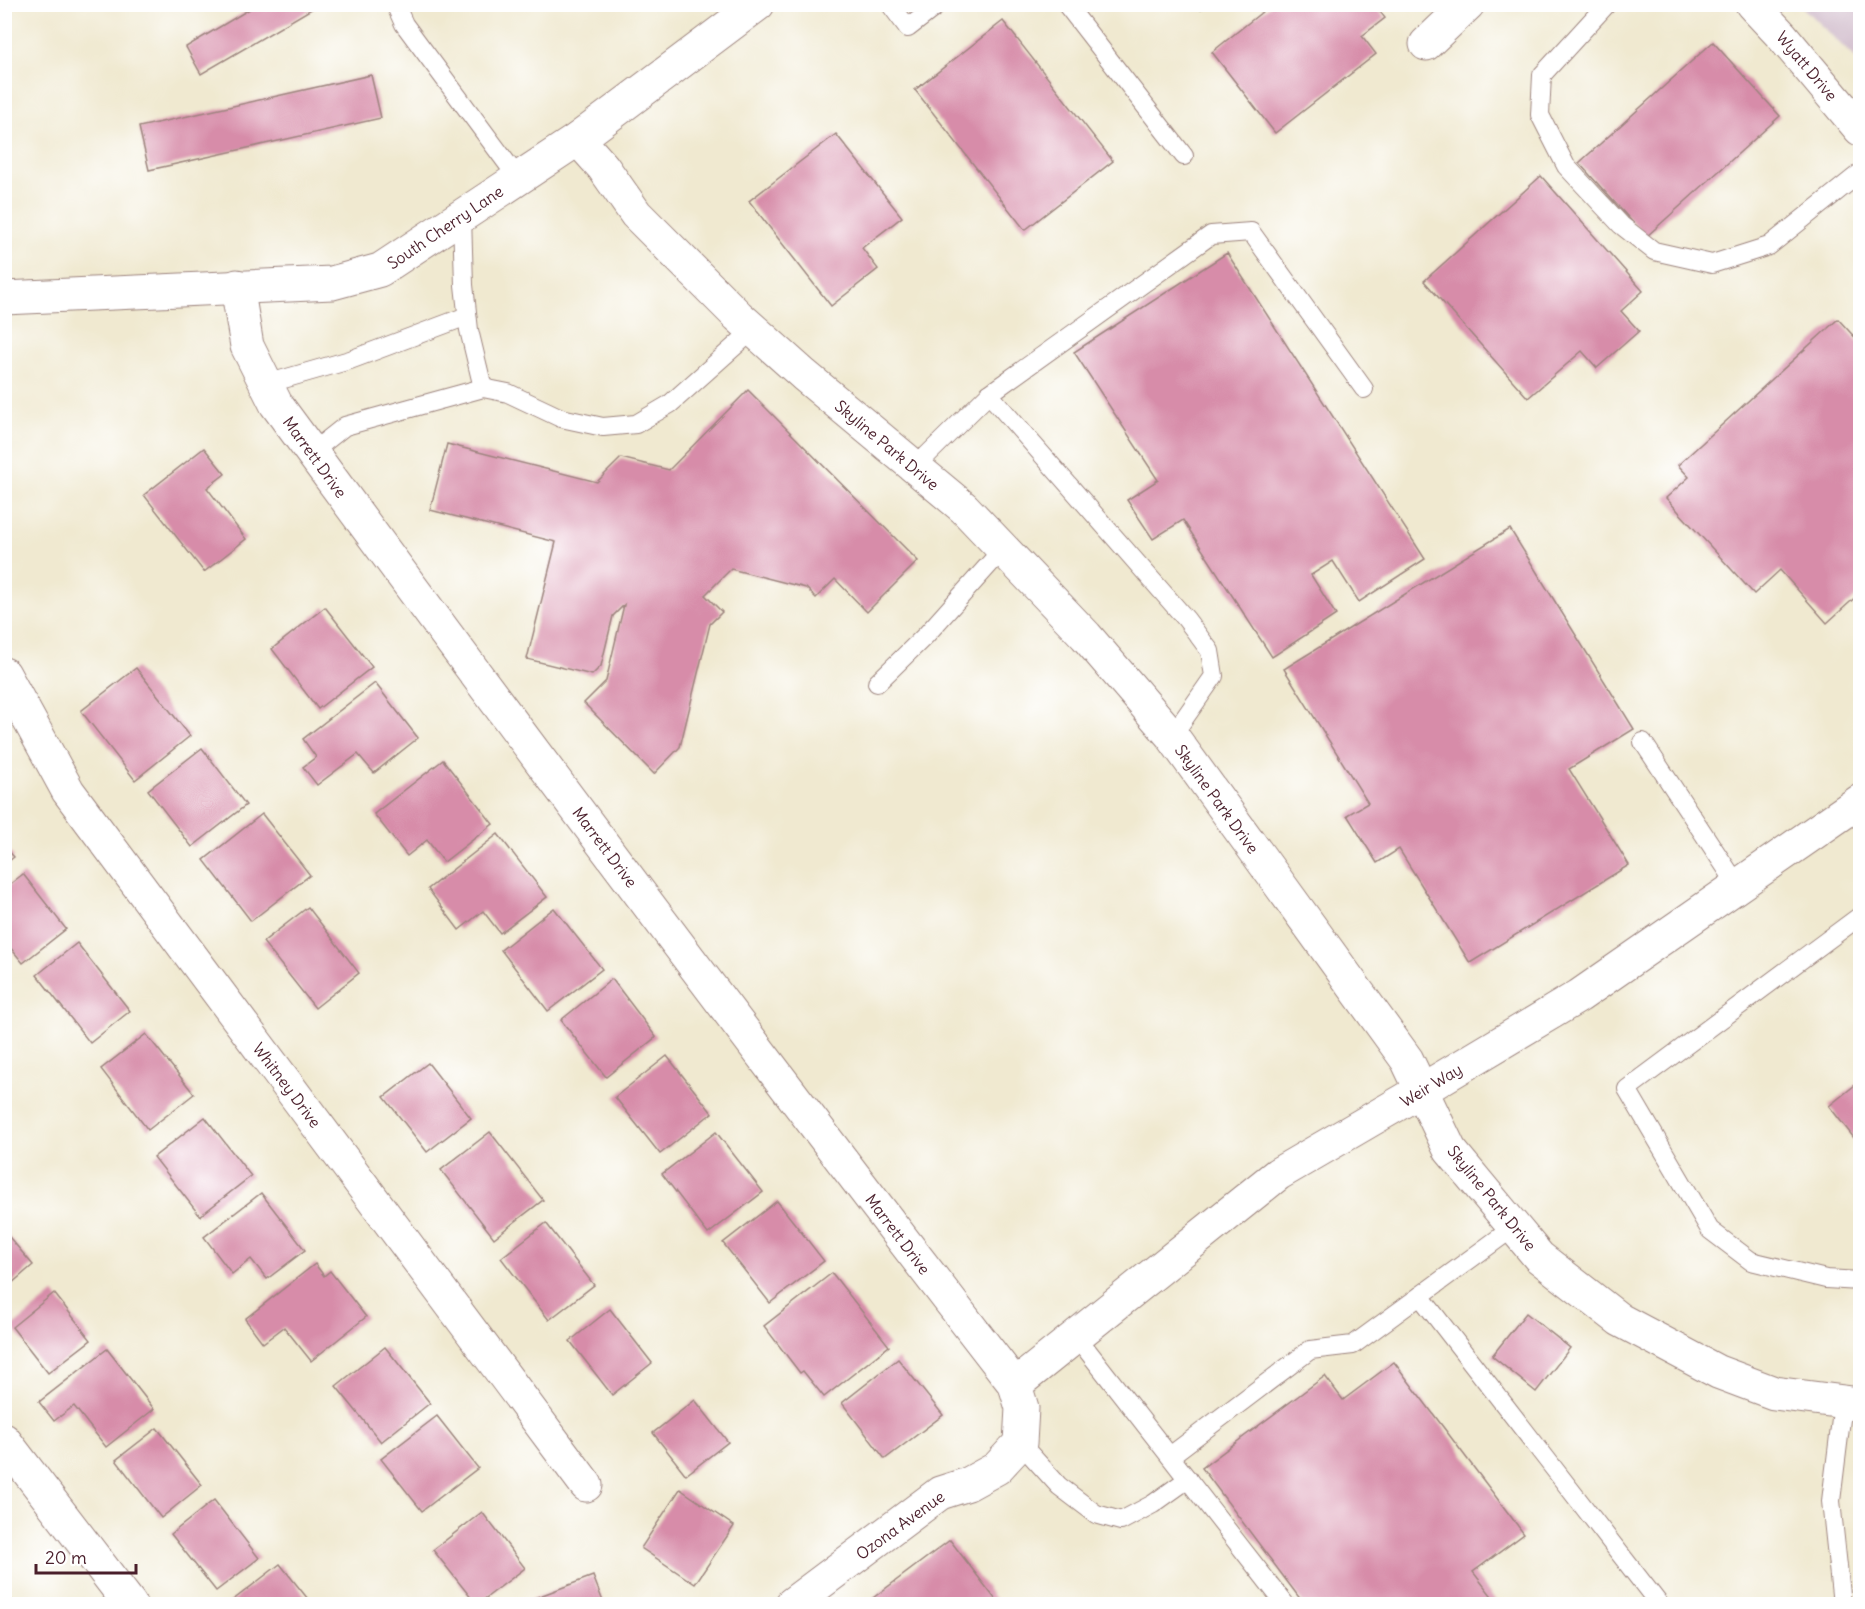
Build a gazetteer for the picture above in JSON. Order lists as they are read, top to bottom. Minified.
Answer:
{"streets":{"street":["Wyatt Drive","South Cherry Lane","Skyline Park Drive","Marrett Drive","Whitney Drive","Weir Way","Ozona Avenue"]},"crossings":[["South Cherry Lane","Skyline Park Drive"],["South Cherry Lane","Marrett Drive"],["Skyline Park Drive","Weir Way"],["Marrett Drive","Weir Way"]],"scale_bar":"20 m"}
